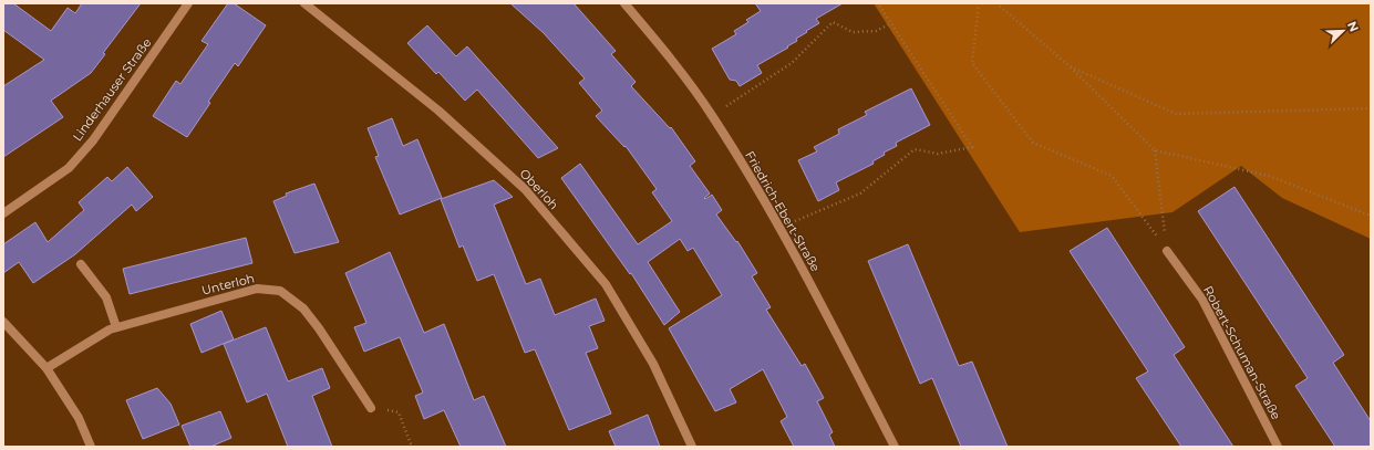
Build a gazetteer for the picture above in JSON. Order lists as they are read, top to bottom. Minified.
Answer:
{"streets":{"street":["Linderhauser Straße","Oberloh","Friedrich-Ebert-Straße","Unterloh","Robert-Schuman-Straße"]},"north":"top right"}
